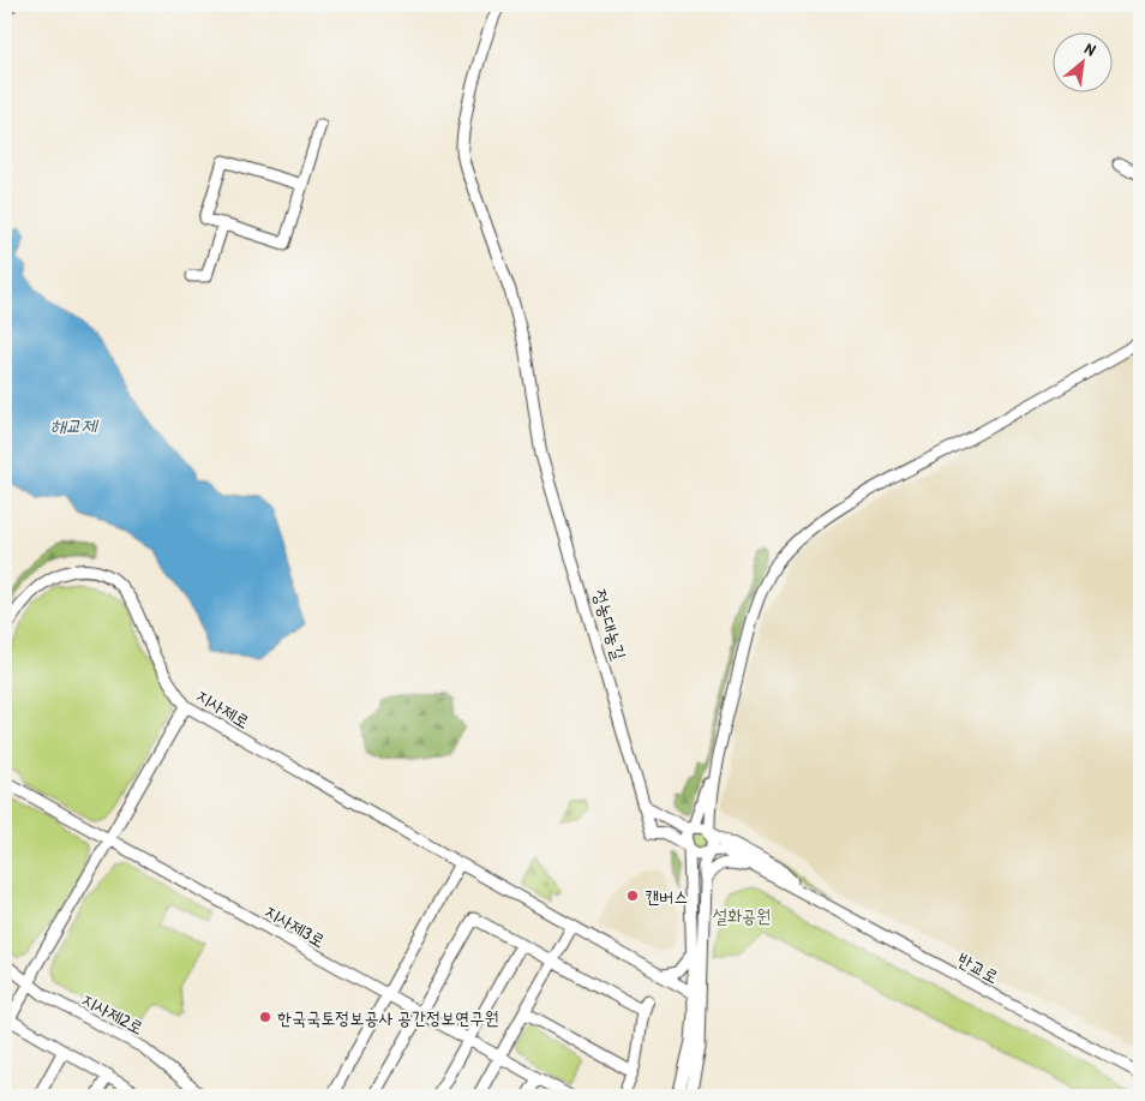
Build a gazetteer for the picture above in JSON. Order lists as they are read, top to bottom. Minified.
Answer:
{"streets":{"street":["정농대농길","지사제로","지사제3로","반교로","지사제2로"]},"water":["해교제"],"parks":["설화공원"],"places":["캔버스","한국국토정보공사 공간정보연구원"],"north":"top right"}
